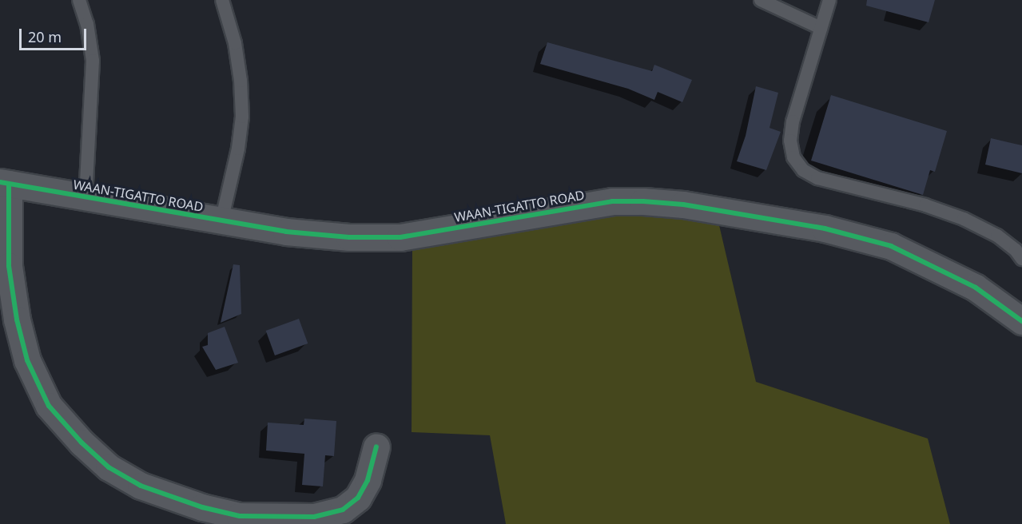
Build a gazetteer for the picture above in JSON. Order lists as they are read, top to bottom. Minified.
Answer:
{"streets":{"street":["WAAN-TIGATTO ROAD"]},"scale_bar":"20 m"}
